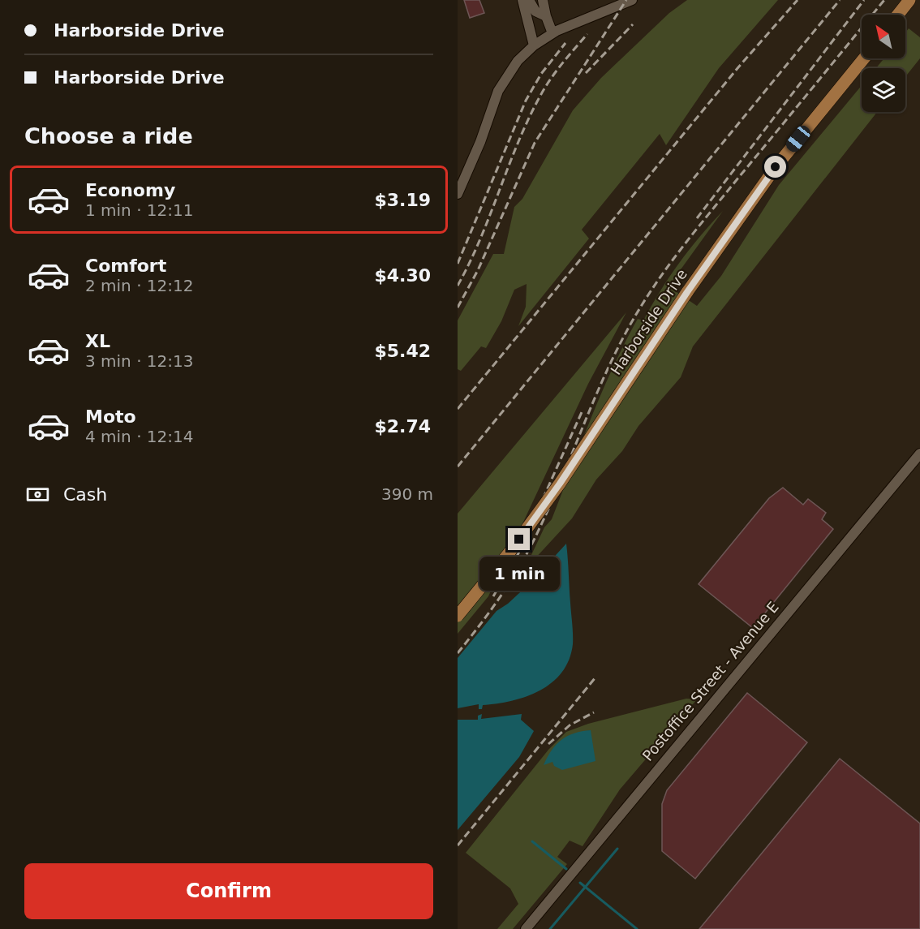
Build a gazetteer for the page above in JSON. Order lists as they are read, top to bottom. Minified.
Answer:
{"streets":{"main road":["Harborside Drive"],"street":["Postoffice Street - Avenue E"]},"north":"top left","page":{"banner":["Harborside Drive","Harborside Drive"],"heading":"Choose a ride","list":[{"name":"Economy","note":"1 min · 12:11","value":"$3.19"},{"name":"Comfort","note":"2 min · 12:12","value":"$4.30"},{"name":"XL","note":"3 min · 12:13","value":"$5.42"},{"name":"Moto","note":"4 min · 12:14","value":"$2.74"}],"pay":["Cash","390 m"],"bubble":"1 min","buttons":"Confirm"}}
